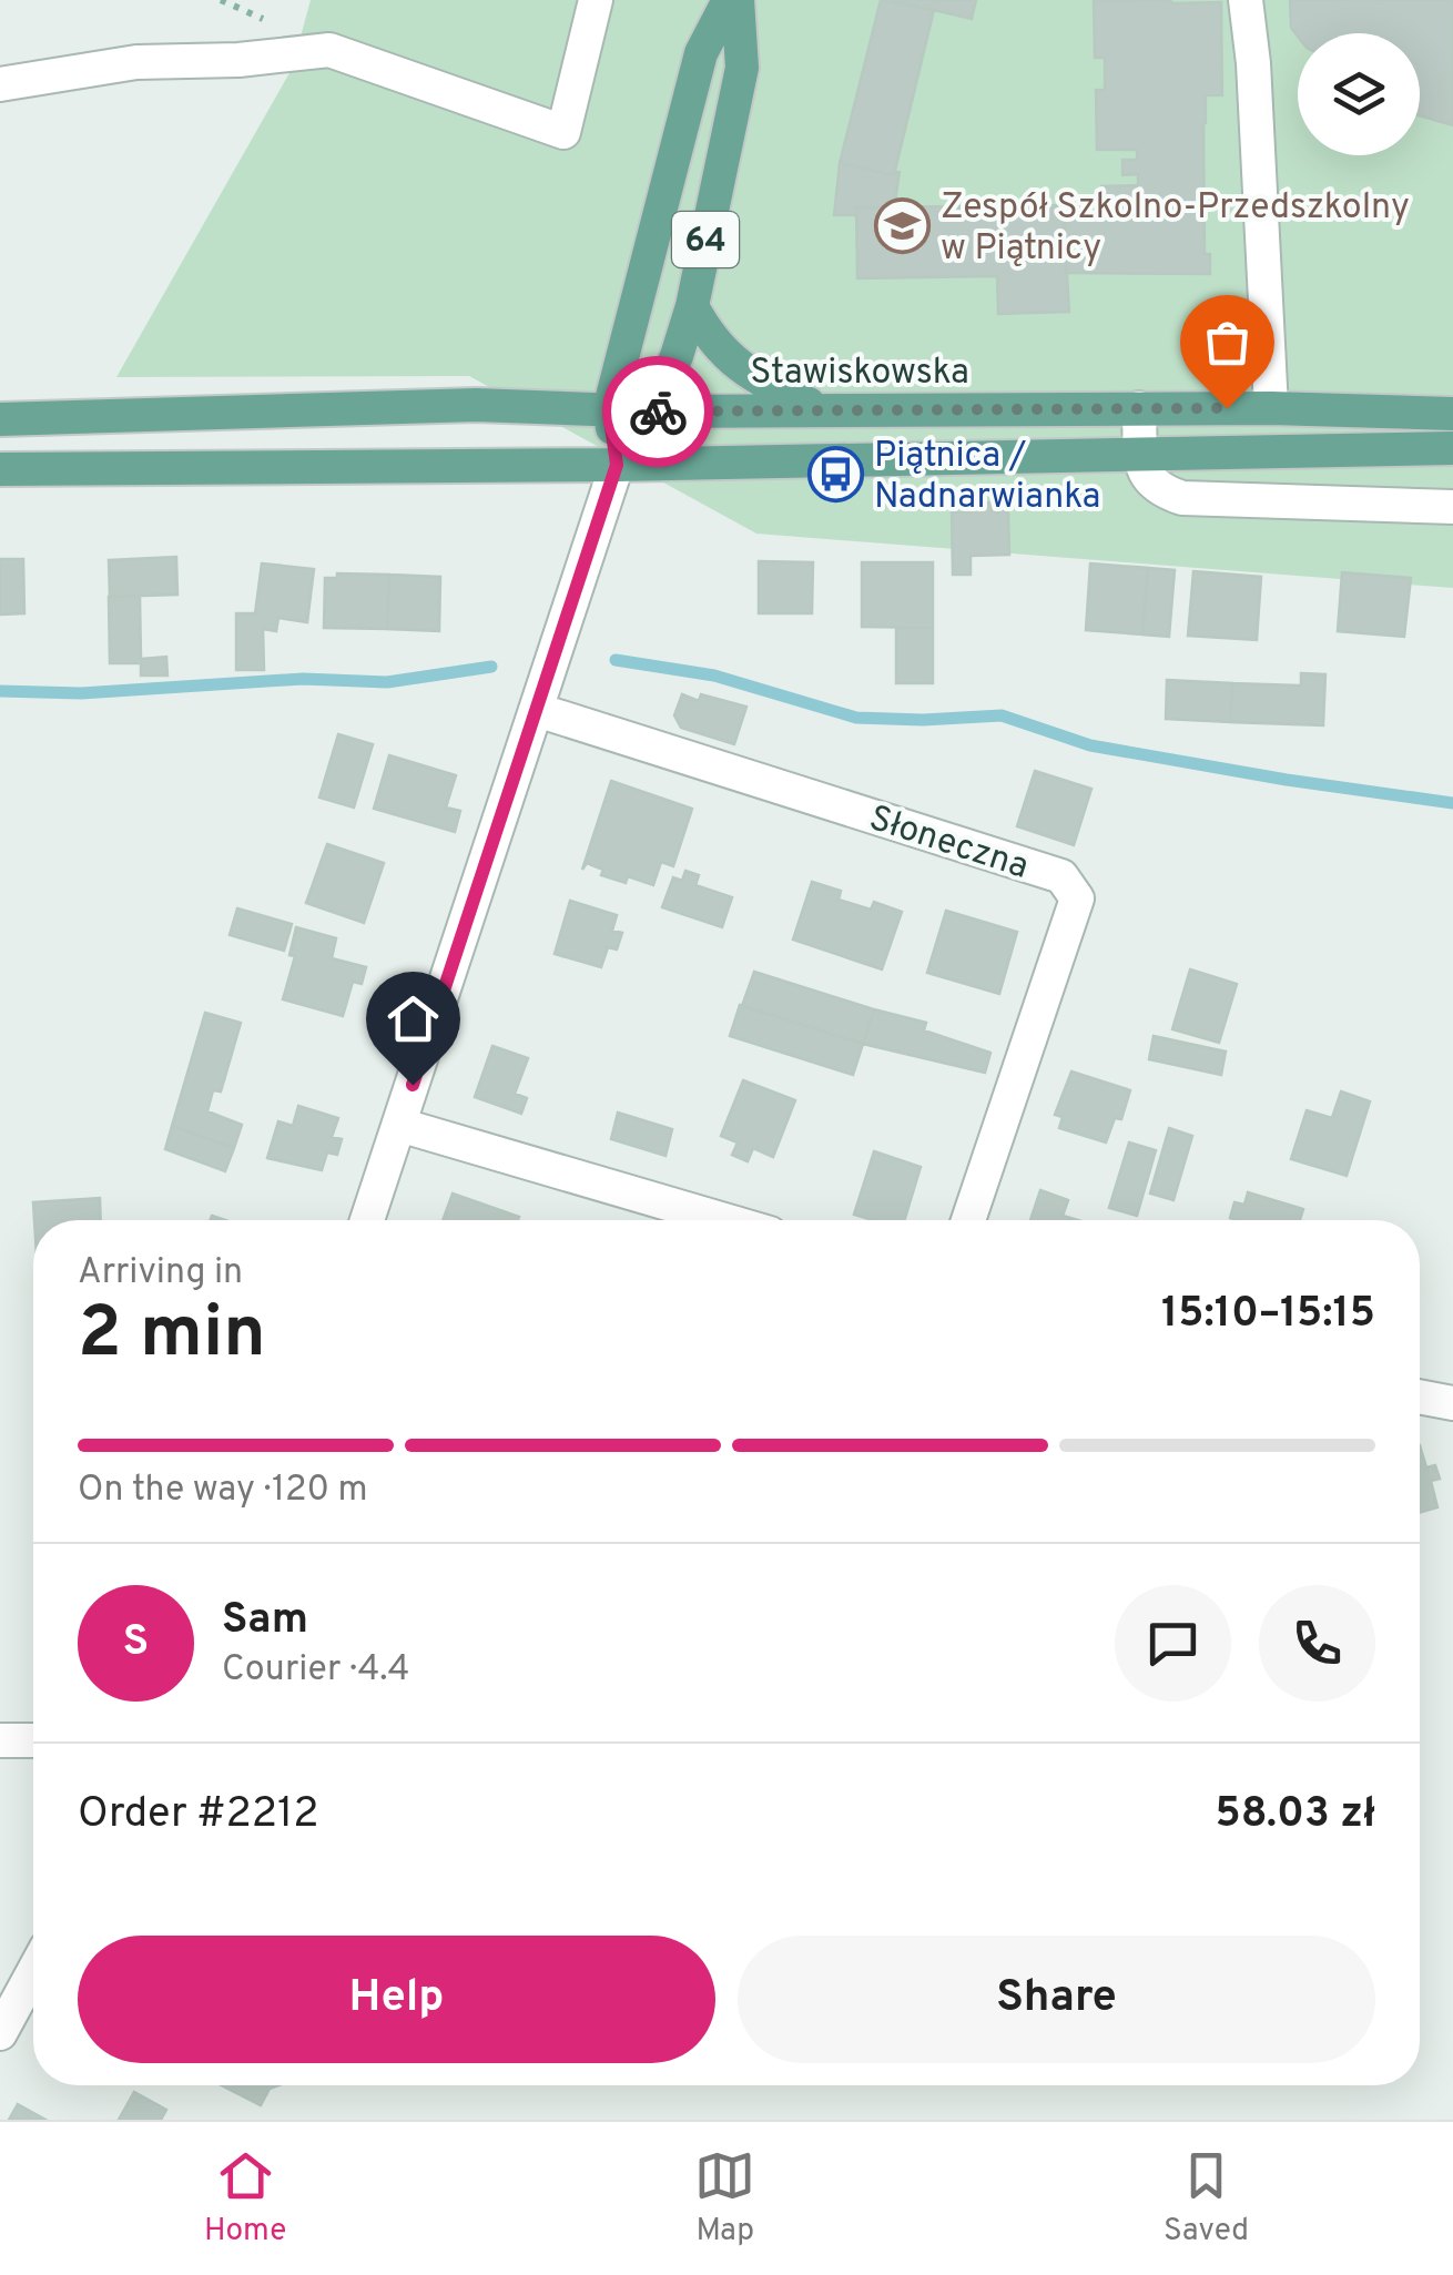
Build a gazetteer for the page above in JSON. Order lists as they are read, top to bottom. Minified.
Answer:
{"streets":{"main road":["64","Stawiskowska"],"street":["Słoneczna"]},"crossings":[["64","Stawiskowska"]],"places":{"school or university":["Zespół Szkolno-Przedszkolny w Piątnicy"],"bus stop":["Piątnica / Nadnarwianka"]},"page":{"heading":["2 min","Arriving in","15:10–15:15"],"panel":["Sam","Courier · 4.4","Order #2212","58.03 zł"],"bar":"On the way · 120 m","round":"S","buttons":["Help","Share"],"tabs":["Home","Map","Saved"]}}
